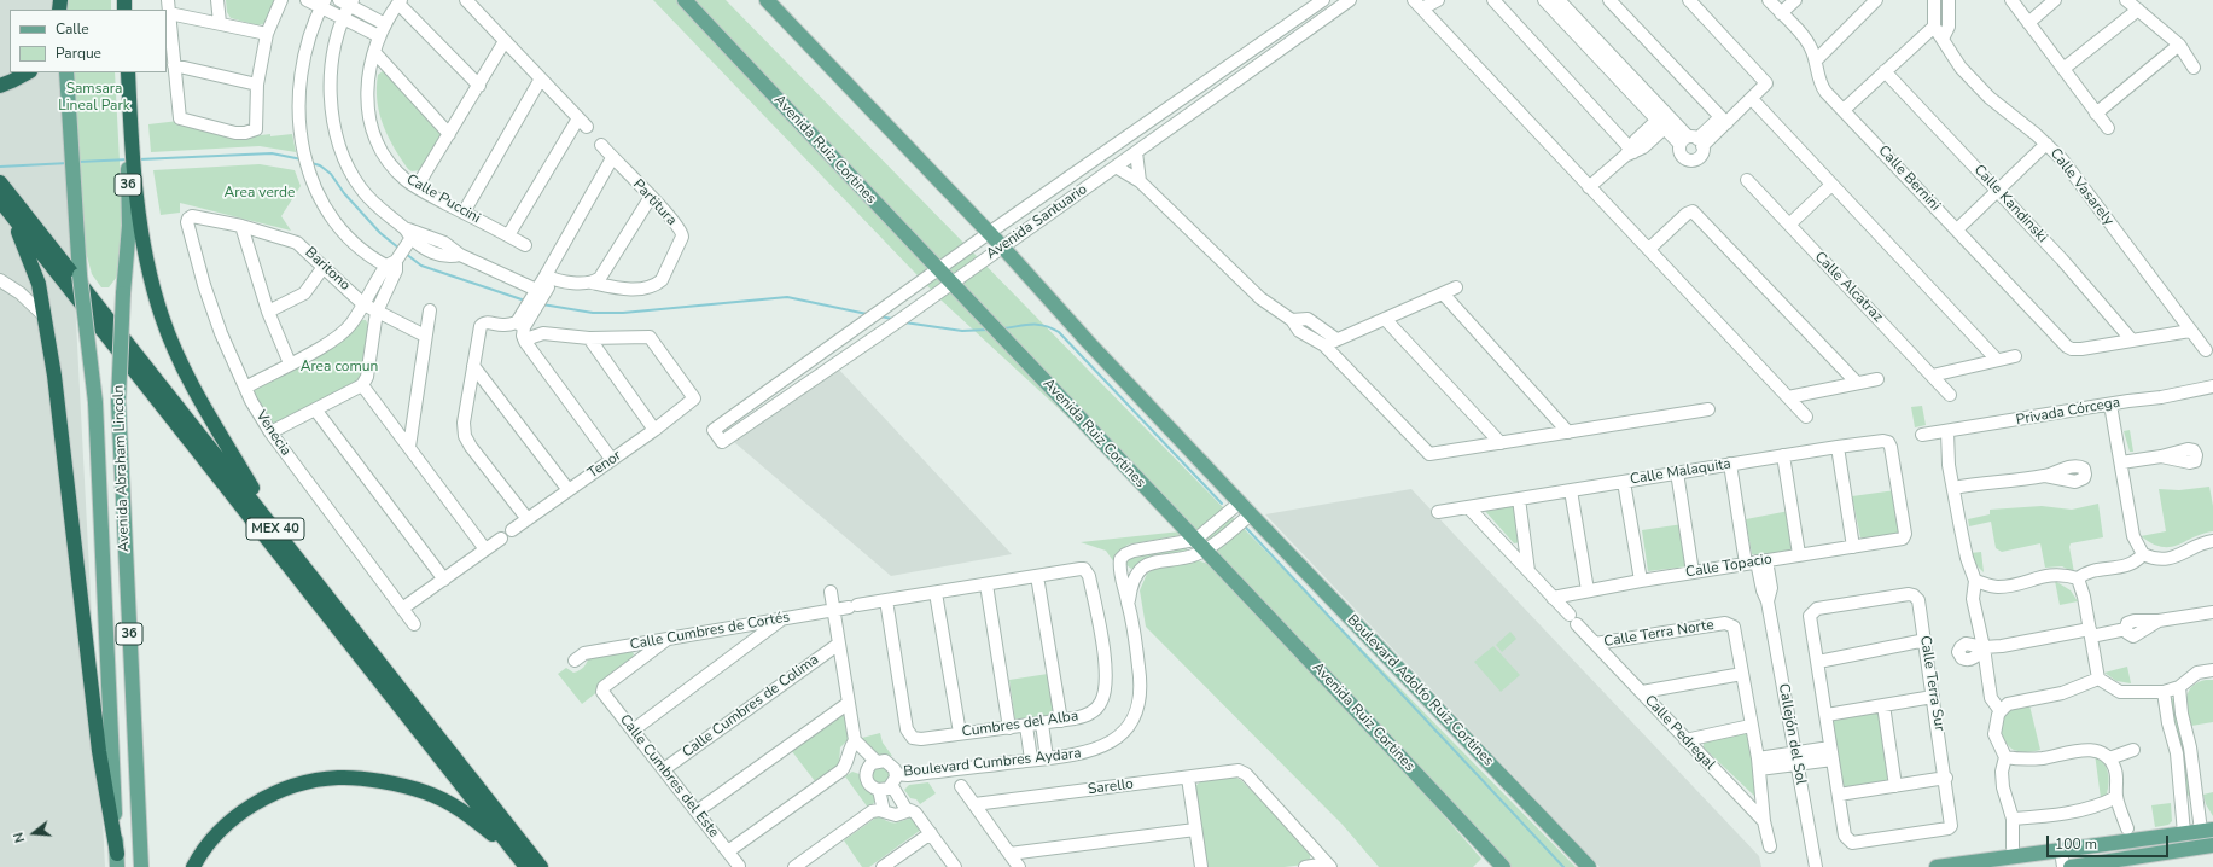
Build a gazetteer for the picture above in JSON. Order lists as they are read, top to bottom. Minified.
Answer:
{"streets":{"highway":["MEX 40"],"main road":["Avenida Ruiz Cortines","36","Avenida Abraham Lincoln","Boulevard Adolfo Ruiz Cortines"],"street":["Calle Bernini","Calle Vasarely","Calle Puccini","Partitura","Calle Kandinski","Avenida Santuario","Baritono","Calle Alcatraz","Privada Córcega","Venecia","Tenor","Calle Malaquita","Calle Topacio","Calle Cumbres de Cortés","Calle Terra Norte","Calle Terra Sur","Calle Cumbres de Colima","Cumbres del Alba","Calle Pedregal","Callejón del Sol","Boulevard Cumbres Aydara","Calle Cumbres del Este","Sarello"]},"crossings":[["Avenida Ruiz Cortines","Avenida Santuario"],["Avenida Ruiz Cortines","Boulevard Cumbres Aydara"],["Calle Bernini","Calle Kandinski"],["Baritono","Venecia"],["Calle Malaquita","Calle Topacio"],["Calle Malaquita","Calle Pedregal"],["Calle Malaquita","Callejón del Sol"],["Calle Topacio","Calle Pedregal"],["Calle Topacio","Callejón del Sol"],["Calle Cumbres de Cortés","Cumbres del Alba"],["Calle Cumbres de Cortés","Calle Cumbres del Este"],["Calle Terra Norte","Calle Pedregal"],["Calle Cumbres de Colima","Calle Cumbres del Este"]],"parks":["Samsara Lineal Park","Area verde","Area comun"],"legend":["Calle","Parque"],"scale_bar":"100 m","north":"left"}
